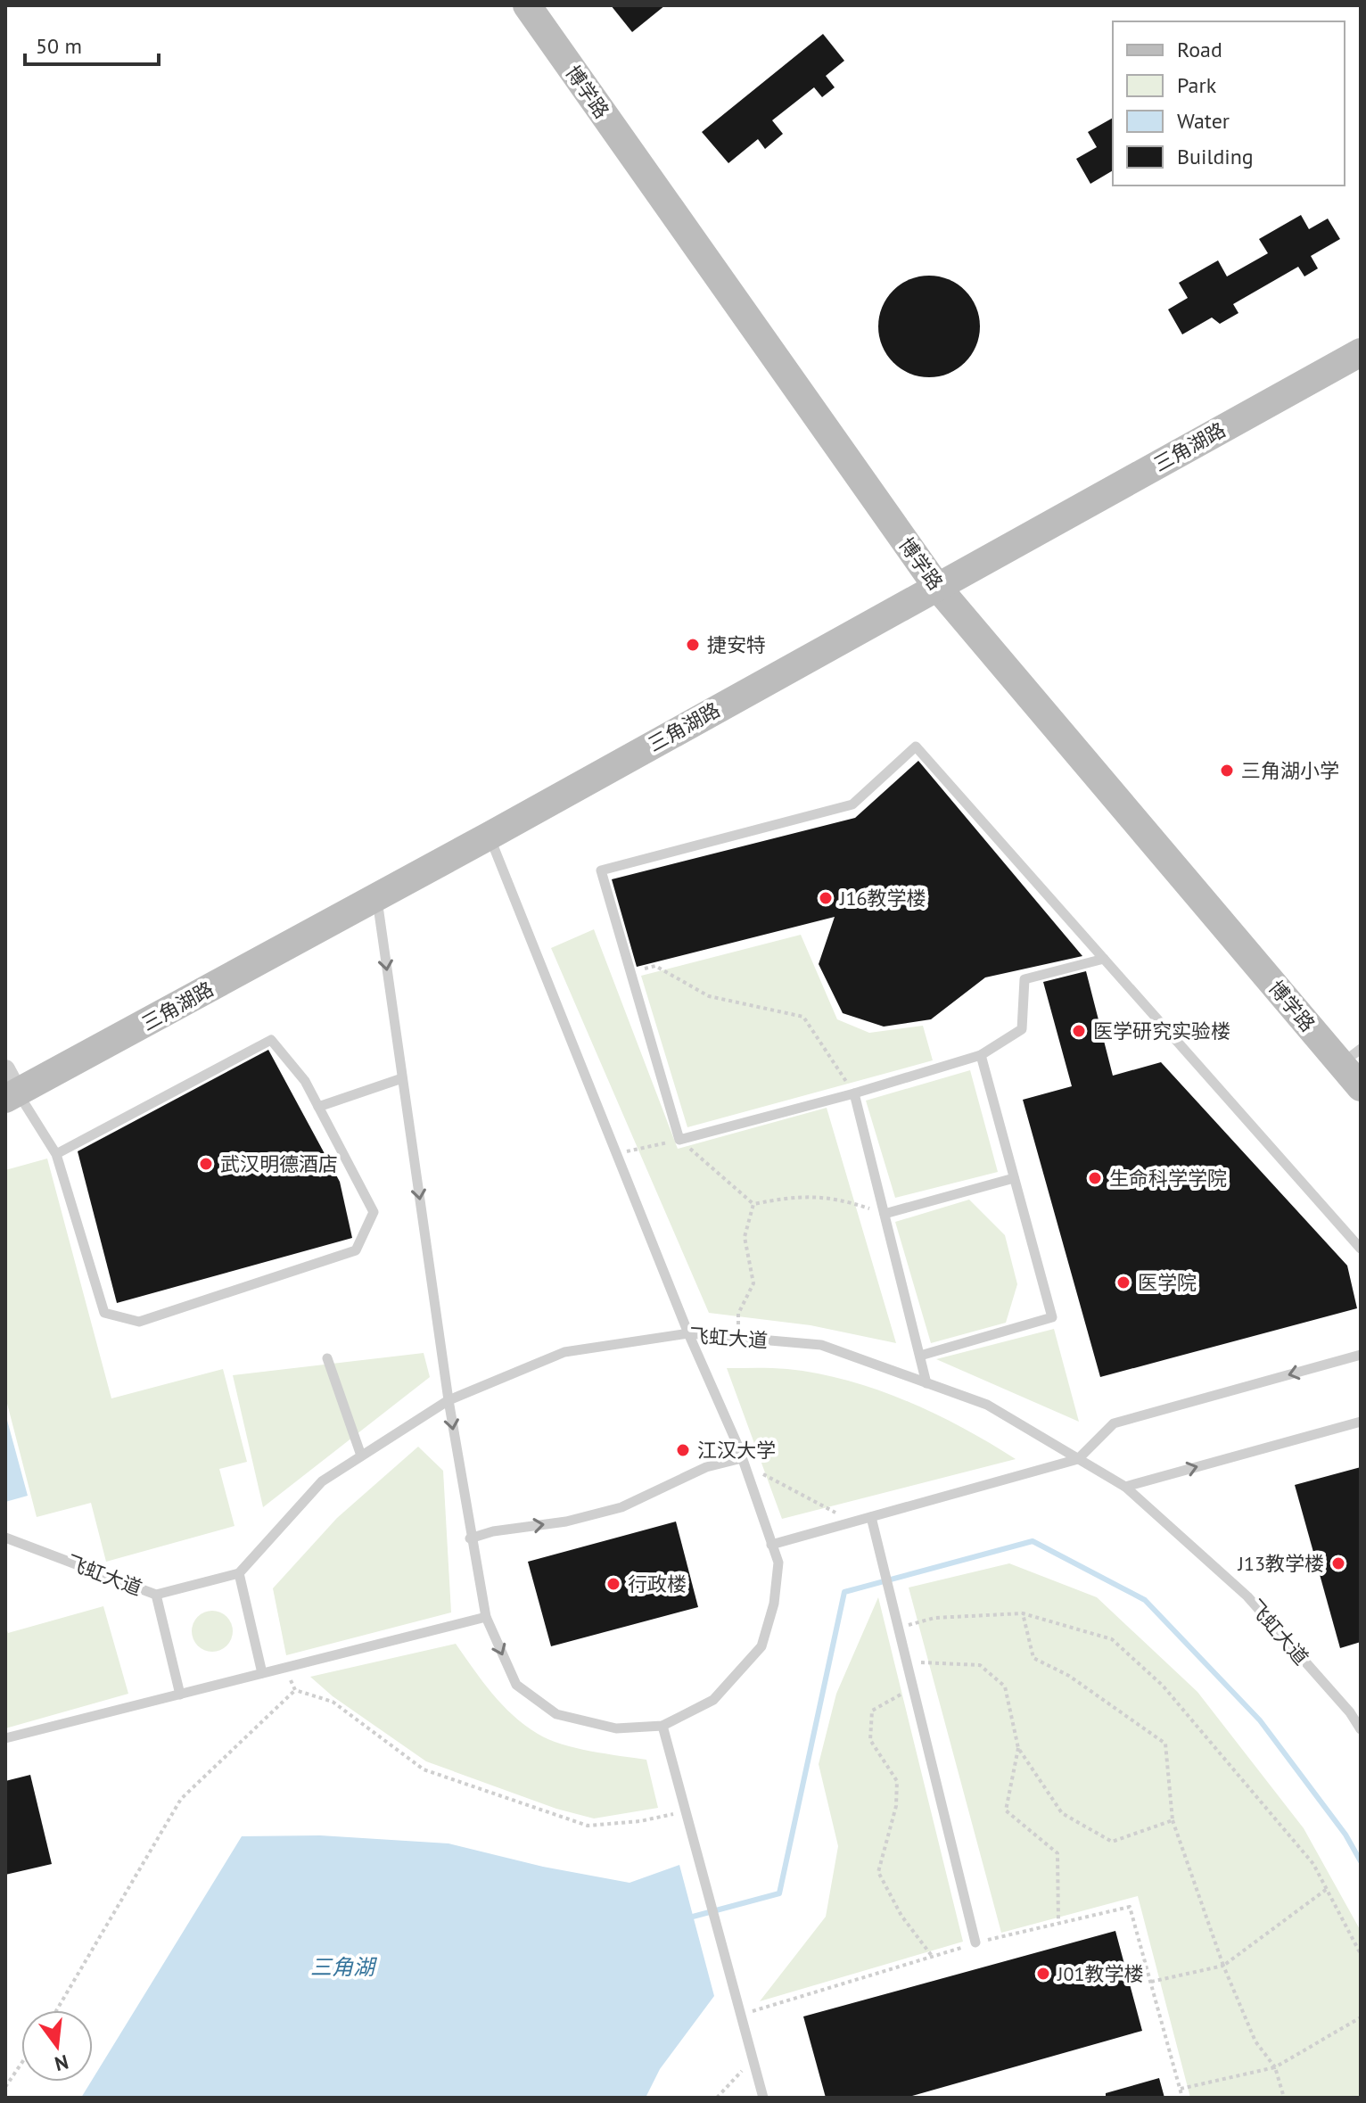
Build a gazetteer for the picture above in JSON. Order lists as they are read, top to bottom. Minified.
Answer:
{"streets":{"street":["博学路","三角湖路"],"lane":["飞虹大道"]},"crossings":[["博学路","三角湖路"]],"water":["三角湖"],"places":["捷安特","三角湖小学","J16教学楼","医学研究实验楼","武汉明德酒店","生命科学学院","医学院","江汉大学","J13教学楼","行政楼","J01教学楼"],"legend":["Road","Park","Water","Building"],"scale_bar":"50 m","north":"bottom"}
